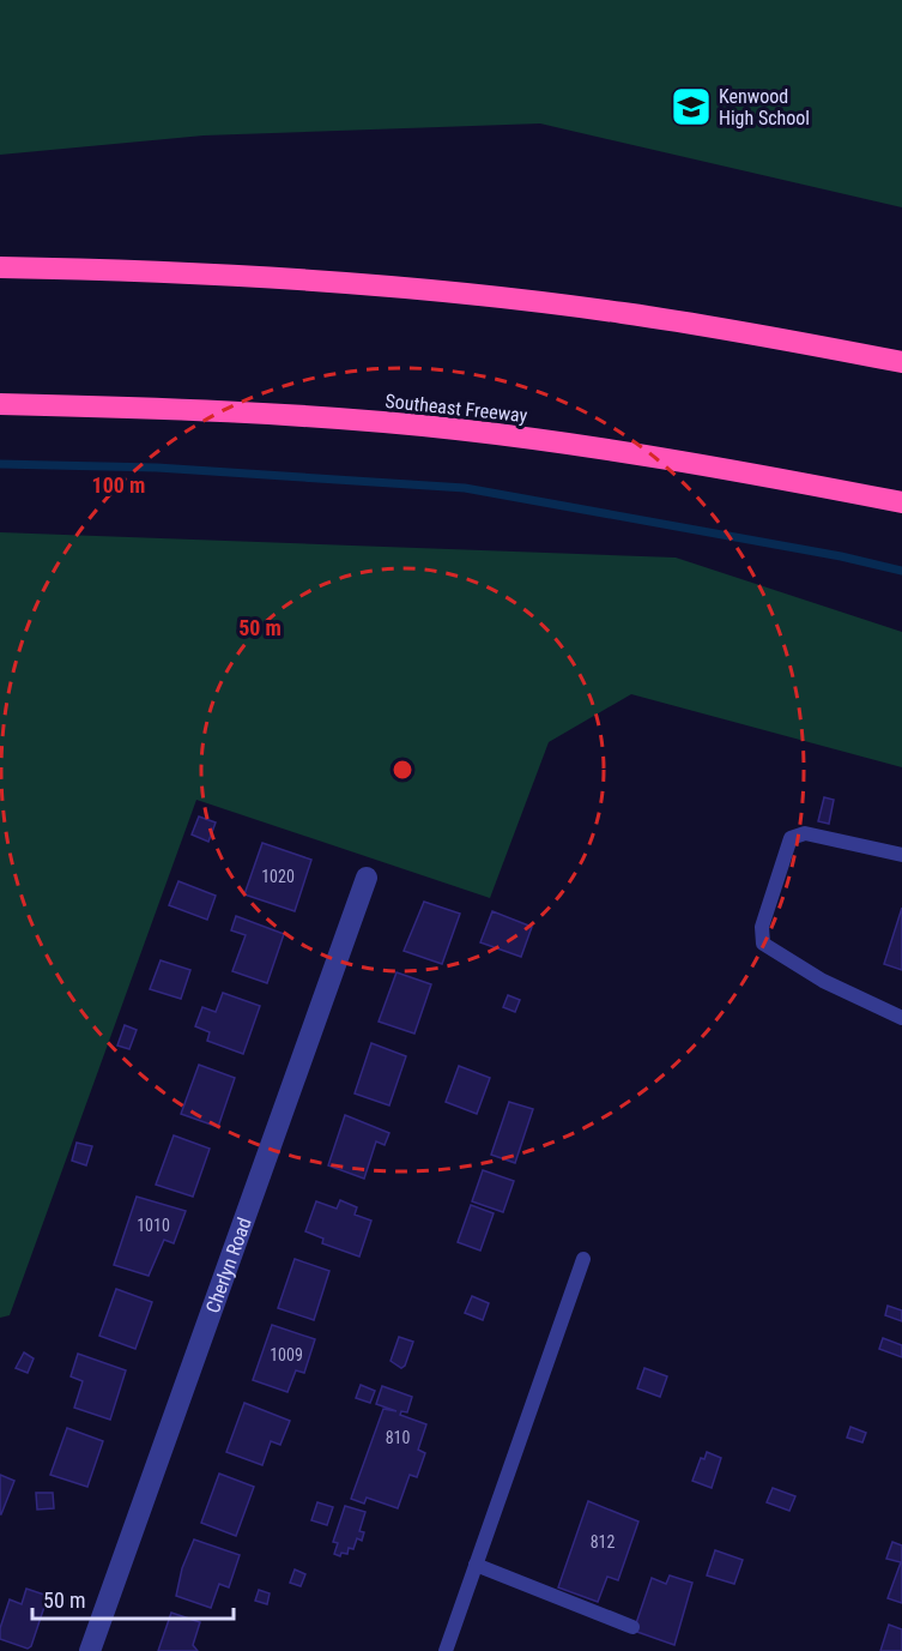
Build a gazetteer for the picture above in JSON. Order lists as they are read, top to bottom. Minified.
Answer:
{"streets":{"highway":["Southeast Freeway"],"street":["Cherlyn Road"]},"places":{"school or university":["Kenwood High School"]},"house_numbers":["1020","1010","1009","810","812"],"scale_bar":"50 m","rings":["100 m","50 m"]}
